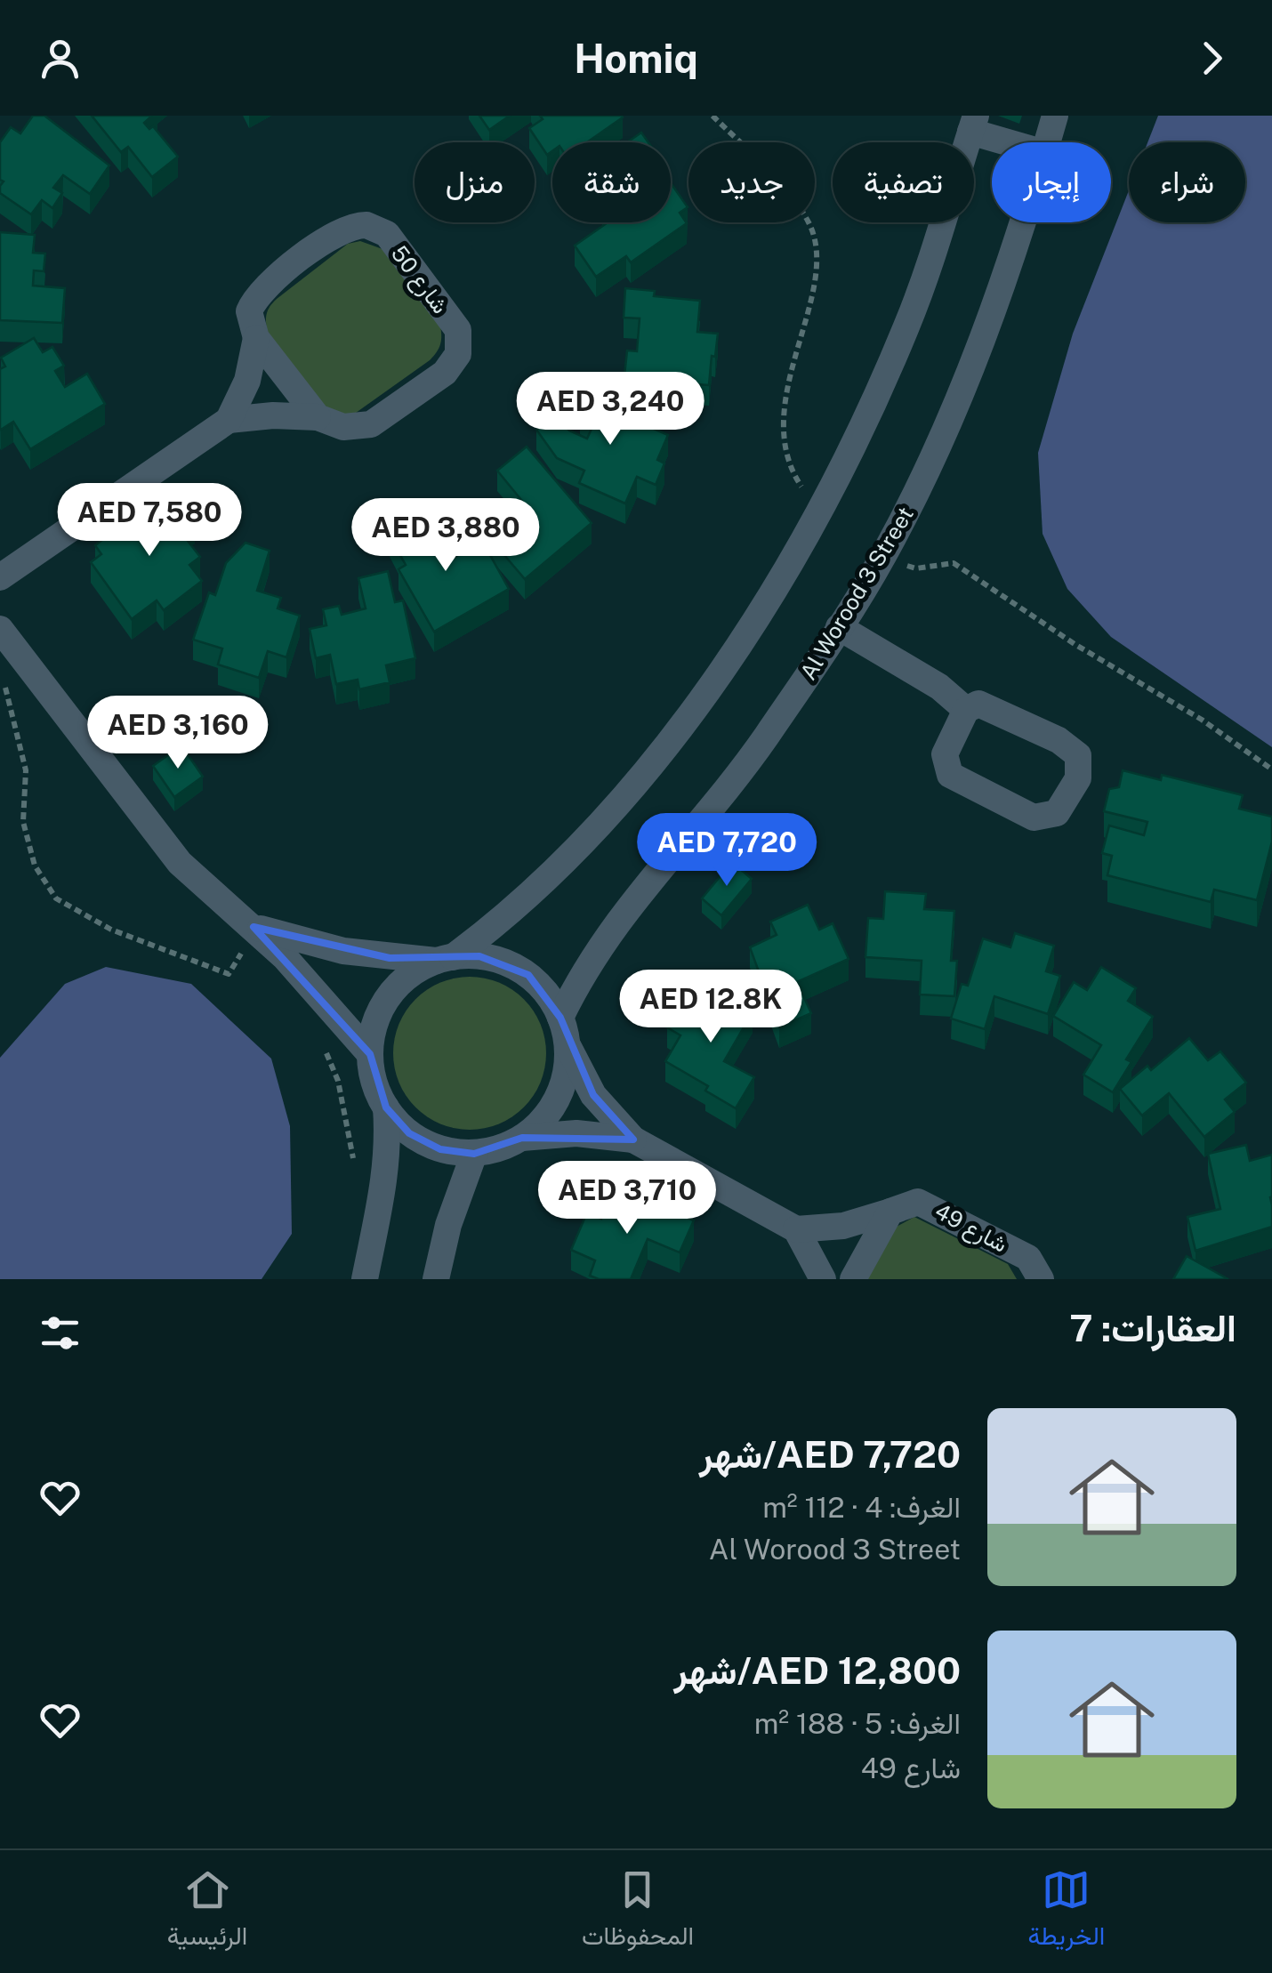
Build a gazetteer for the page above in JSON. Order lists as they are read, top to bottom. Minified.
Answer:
{"streets":{"street":["شارع 50","Al Worood 3 Street","شارع 49"]},"page":{"header":"Homiq","chip":["شراء","إيجار","تصفية","جديد","شقة","منزل"],"price":["AED 3,240","AED 7,580","AED 3,880","AED 3,160","AED 7,720","AED 12.8K","AED 3,710"],"heading":"العقارات: 7","list":[{"name":"AED 7,720/شهر","note":"الغرف: 4 · 112 m² · Al Worood 3 Street"},{"name":"AED 12,800/شهر","note":"الغرف: 5 · 188 m² · شارع 49"}],"tabs":["الخريطة","المحفوظات","الرئيسية"]}}
